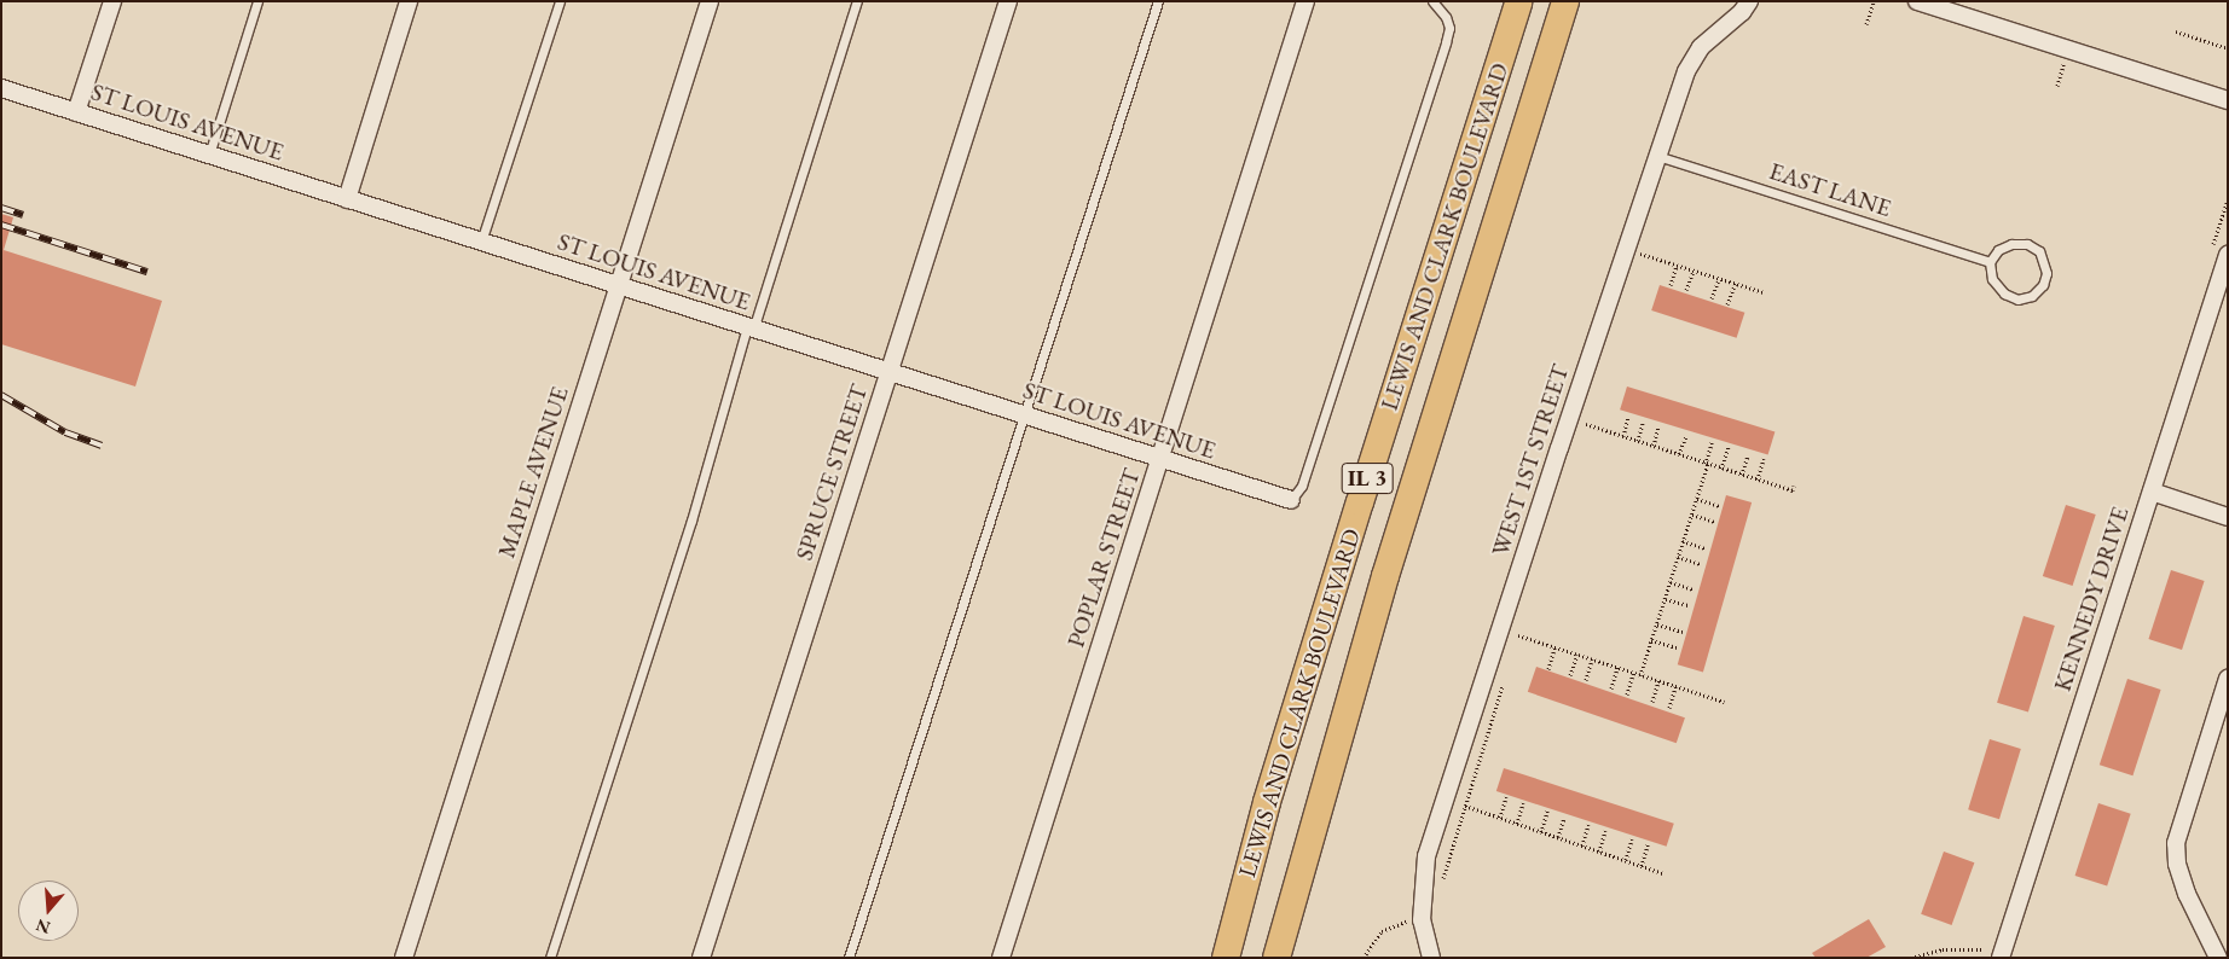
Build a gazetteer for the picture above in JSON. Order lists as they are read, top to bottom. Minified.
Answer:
{"streets":{"highway":["LEWIS AND CLARK BOULEVARD","IL 3"],"street":["ST LOUIS AVENUE","WEST 1ST STREET","MAPLE AVENUE","SPRUCE STREET","POPLAR STREET","KENNEDY DRIVE"],"lane":["EAST LANE"]},"crossings":[["ST LOUIS AVENUE","MAPLE AVENUE"],["ST LOUIS AVENUE","SPRUCE STREET"],["ST LOUIS AVENUE","POPLAR STREET"],["EAST LANE","WEST 1ST STREET"]],"north":"bottom"}
